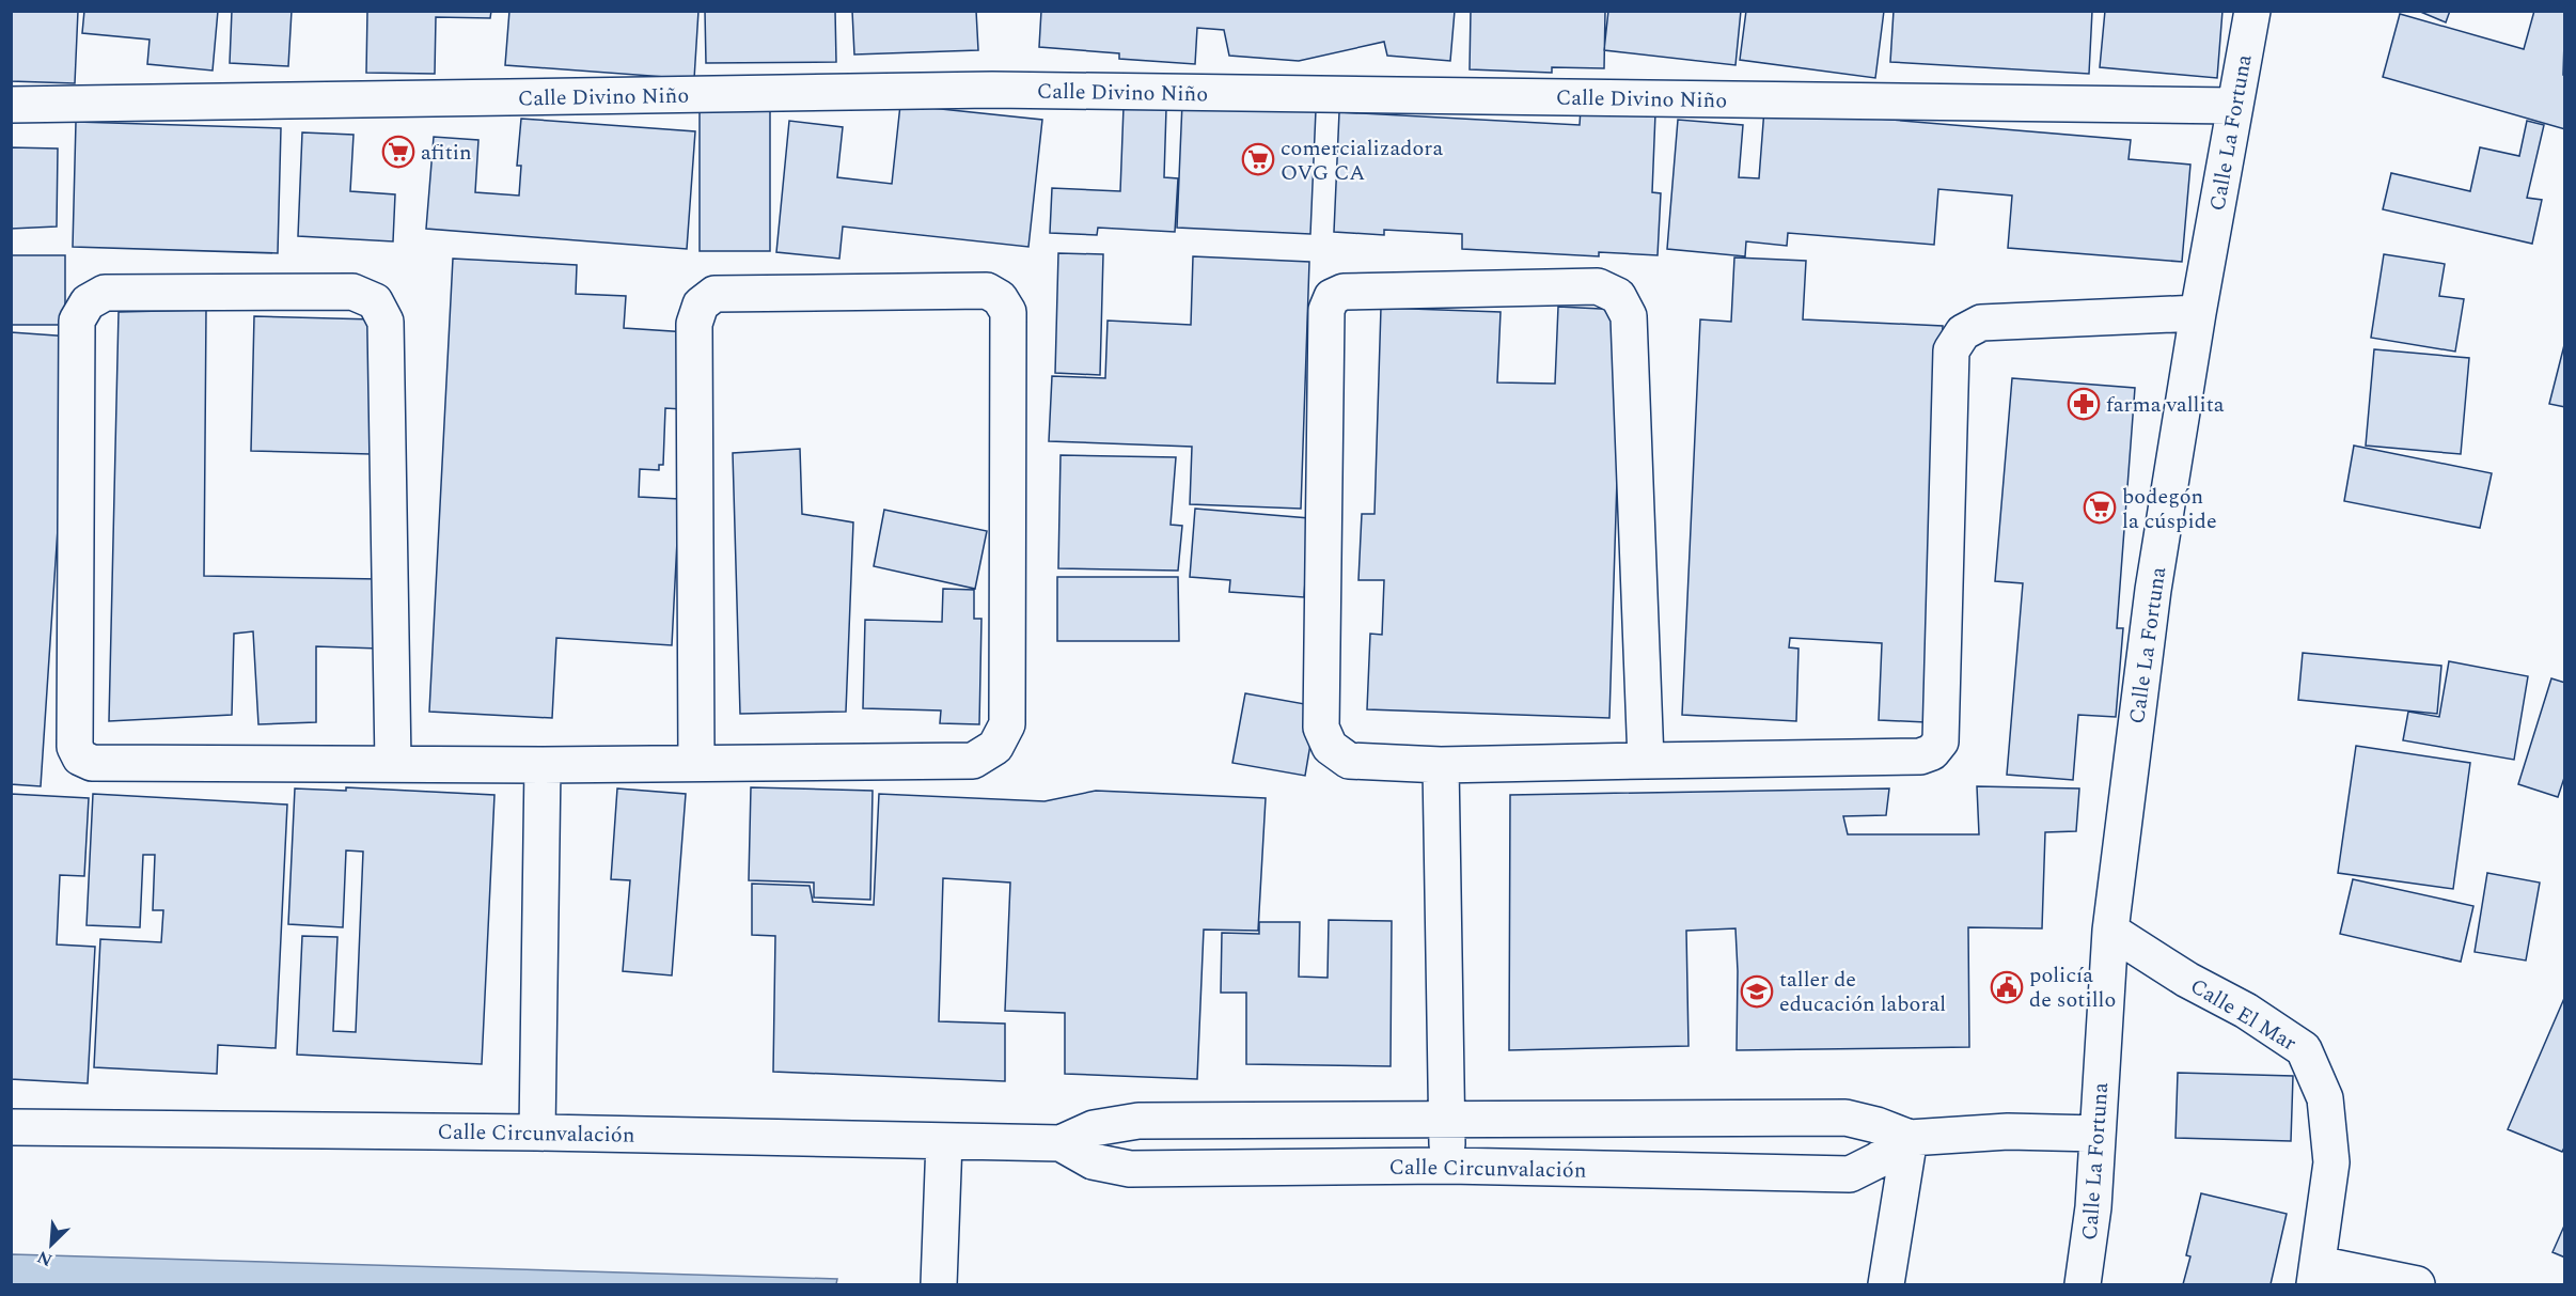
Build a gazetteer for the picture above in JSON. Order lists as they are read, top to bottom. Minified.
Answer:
{"streets":{"street":["Calle Divino Niño","Calle La Fortuna","Calle El Mar","Calle Circunvalación"]},"crossings":[["Calle Divino Niño","Calle La Fortuna"],["Calle La Fortuna","Calle El Mar"],["Calle La Fortuna","Calle Circunvalación"]],"places":{"supermarket":["afitin","comercializadora OVG CA","bodegón la cúspide"],"pharmacy":["farma vallita"],"public building":["policía de sotillo"],"school or university":["taller de educación laboral"]},"north":"bottom left"}
